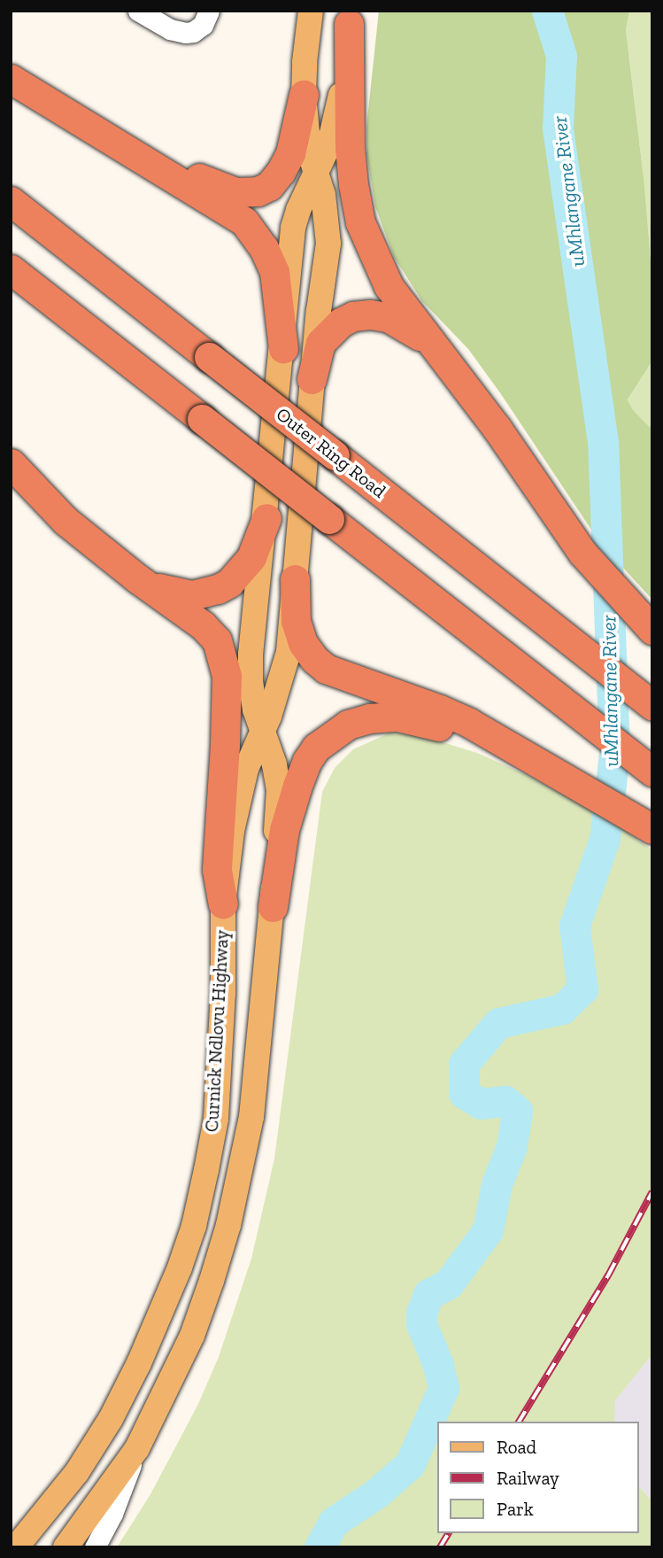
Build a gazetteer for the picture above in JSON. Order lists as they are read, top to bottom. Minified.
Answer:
{"streets":{"highway":["Outer Ring Road"],"main road":["Curnick Ndlovu Highway"]},"water":["uMhlangane River"],"legend":["Road","Railway","Park"]}
